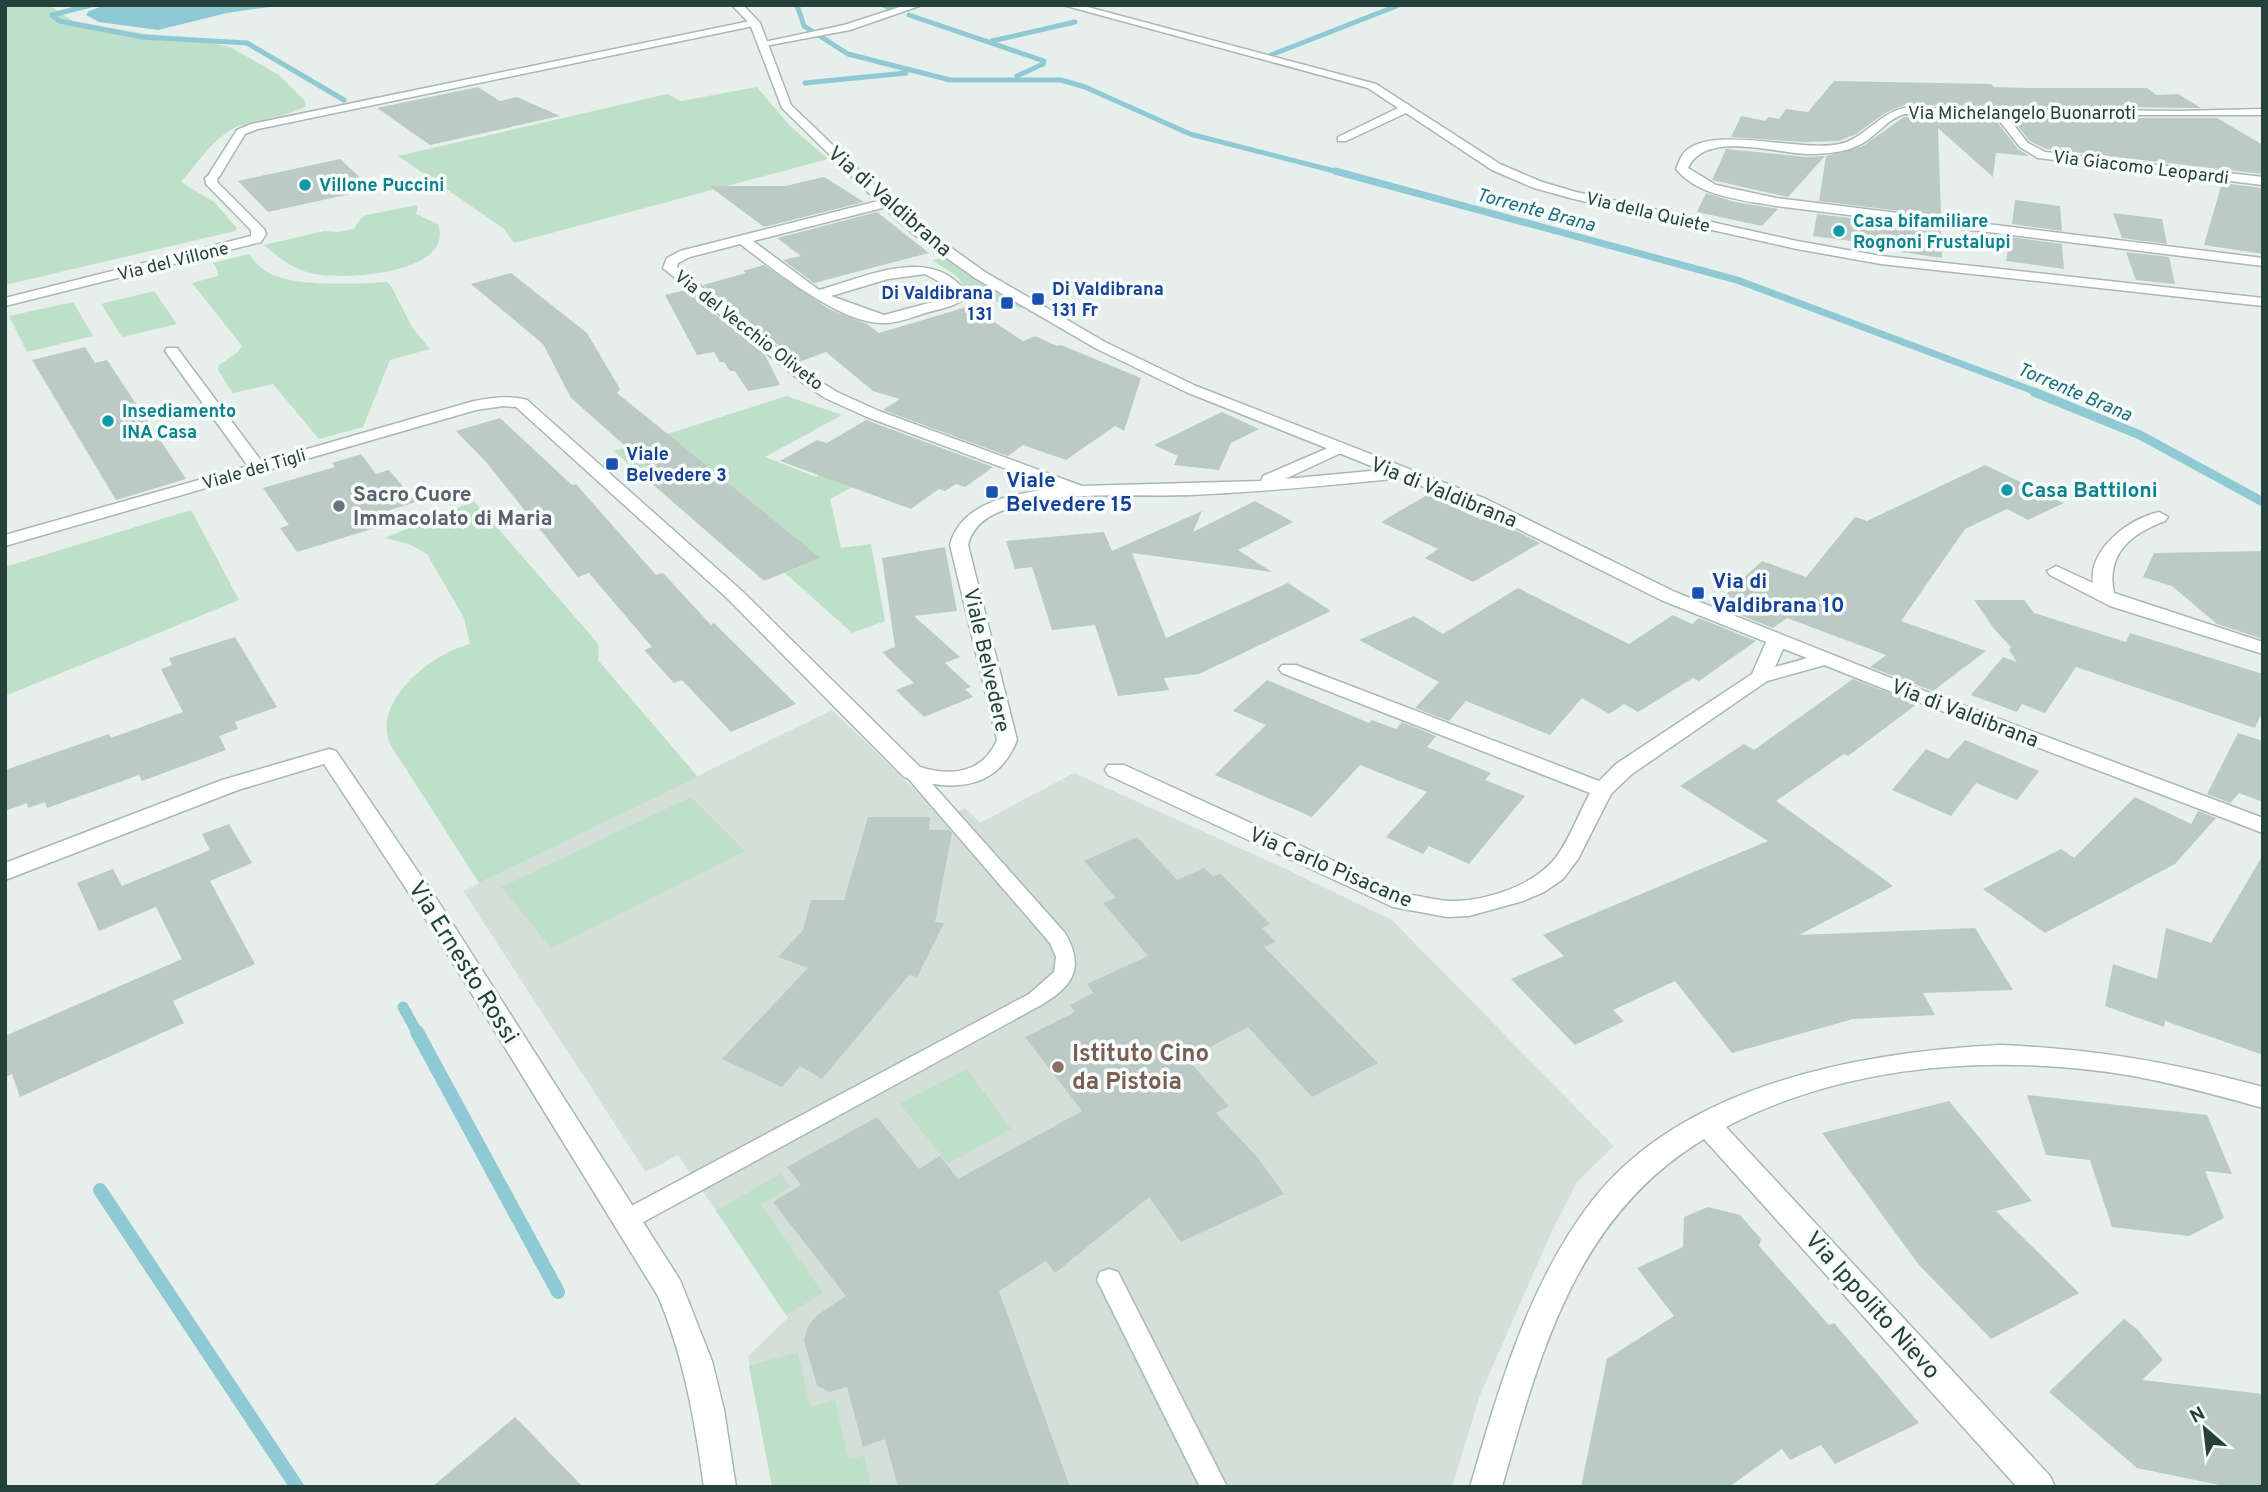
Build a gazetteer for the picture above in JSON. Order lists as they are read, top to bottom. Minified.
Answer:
{"streets":{"street":["Via Michelangelo Buonarroti","Via Giacomo Leopardi","Via di Valdibrana","Via della Quiete","Via del Villone","Via del Vecchio Oliveto","Viale dei Tigli","Viale Belvedere","Via Carlo Pisacane","Via Ernesto Rossi","Via Ippolito Nievo"]},"crossings":[["Via Michelangelo Buonarroti","Via Giacomo Leopardi"],["Via di Valdibrana","Via del Villone"],["Via di Valdibrana","Via del Vecchio Oliveto"],["Via di Valdibrana","Viale Belvedere"],["Via di Valdibrana","Via Carlo Pisacane"],["Via del Vecchio Oliveto","Viale Belvedere"],["Viale dei Tigli","Viale Belvedere"]],"water":["Torrente Brana"],"places":{"other":["Villone Puccini","Casa bifamiliare Rognoni Frustalupi","Insediamento INA Casa","Casa Battiloni","Sacro Cuore Immacolato di Maria","Istituto Cino da Pistoia"],"transit":["Di Valdibrana 131 Fr","Di Valdibrana 131","Viale Belvedere 3","Viale Belvedere 15","Via di Valdibrana 10"]},"north":"top left"}
